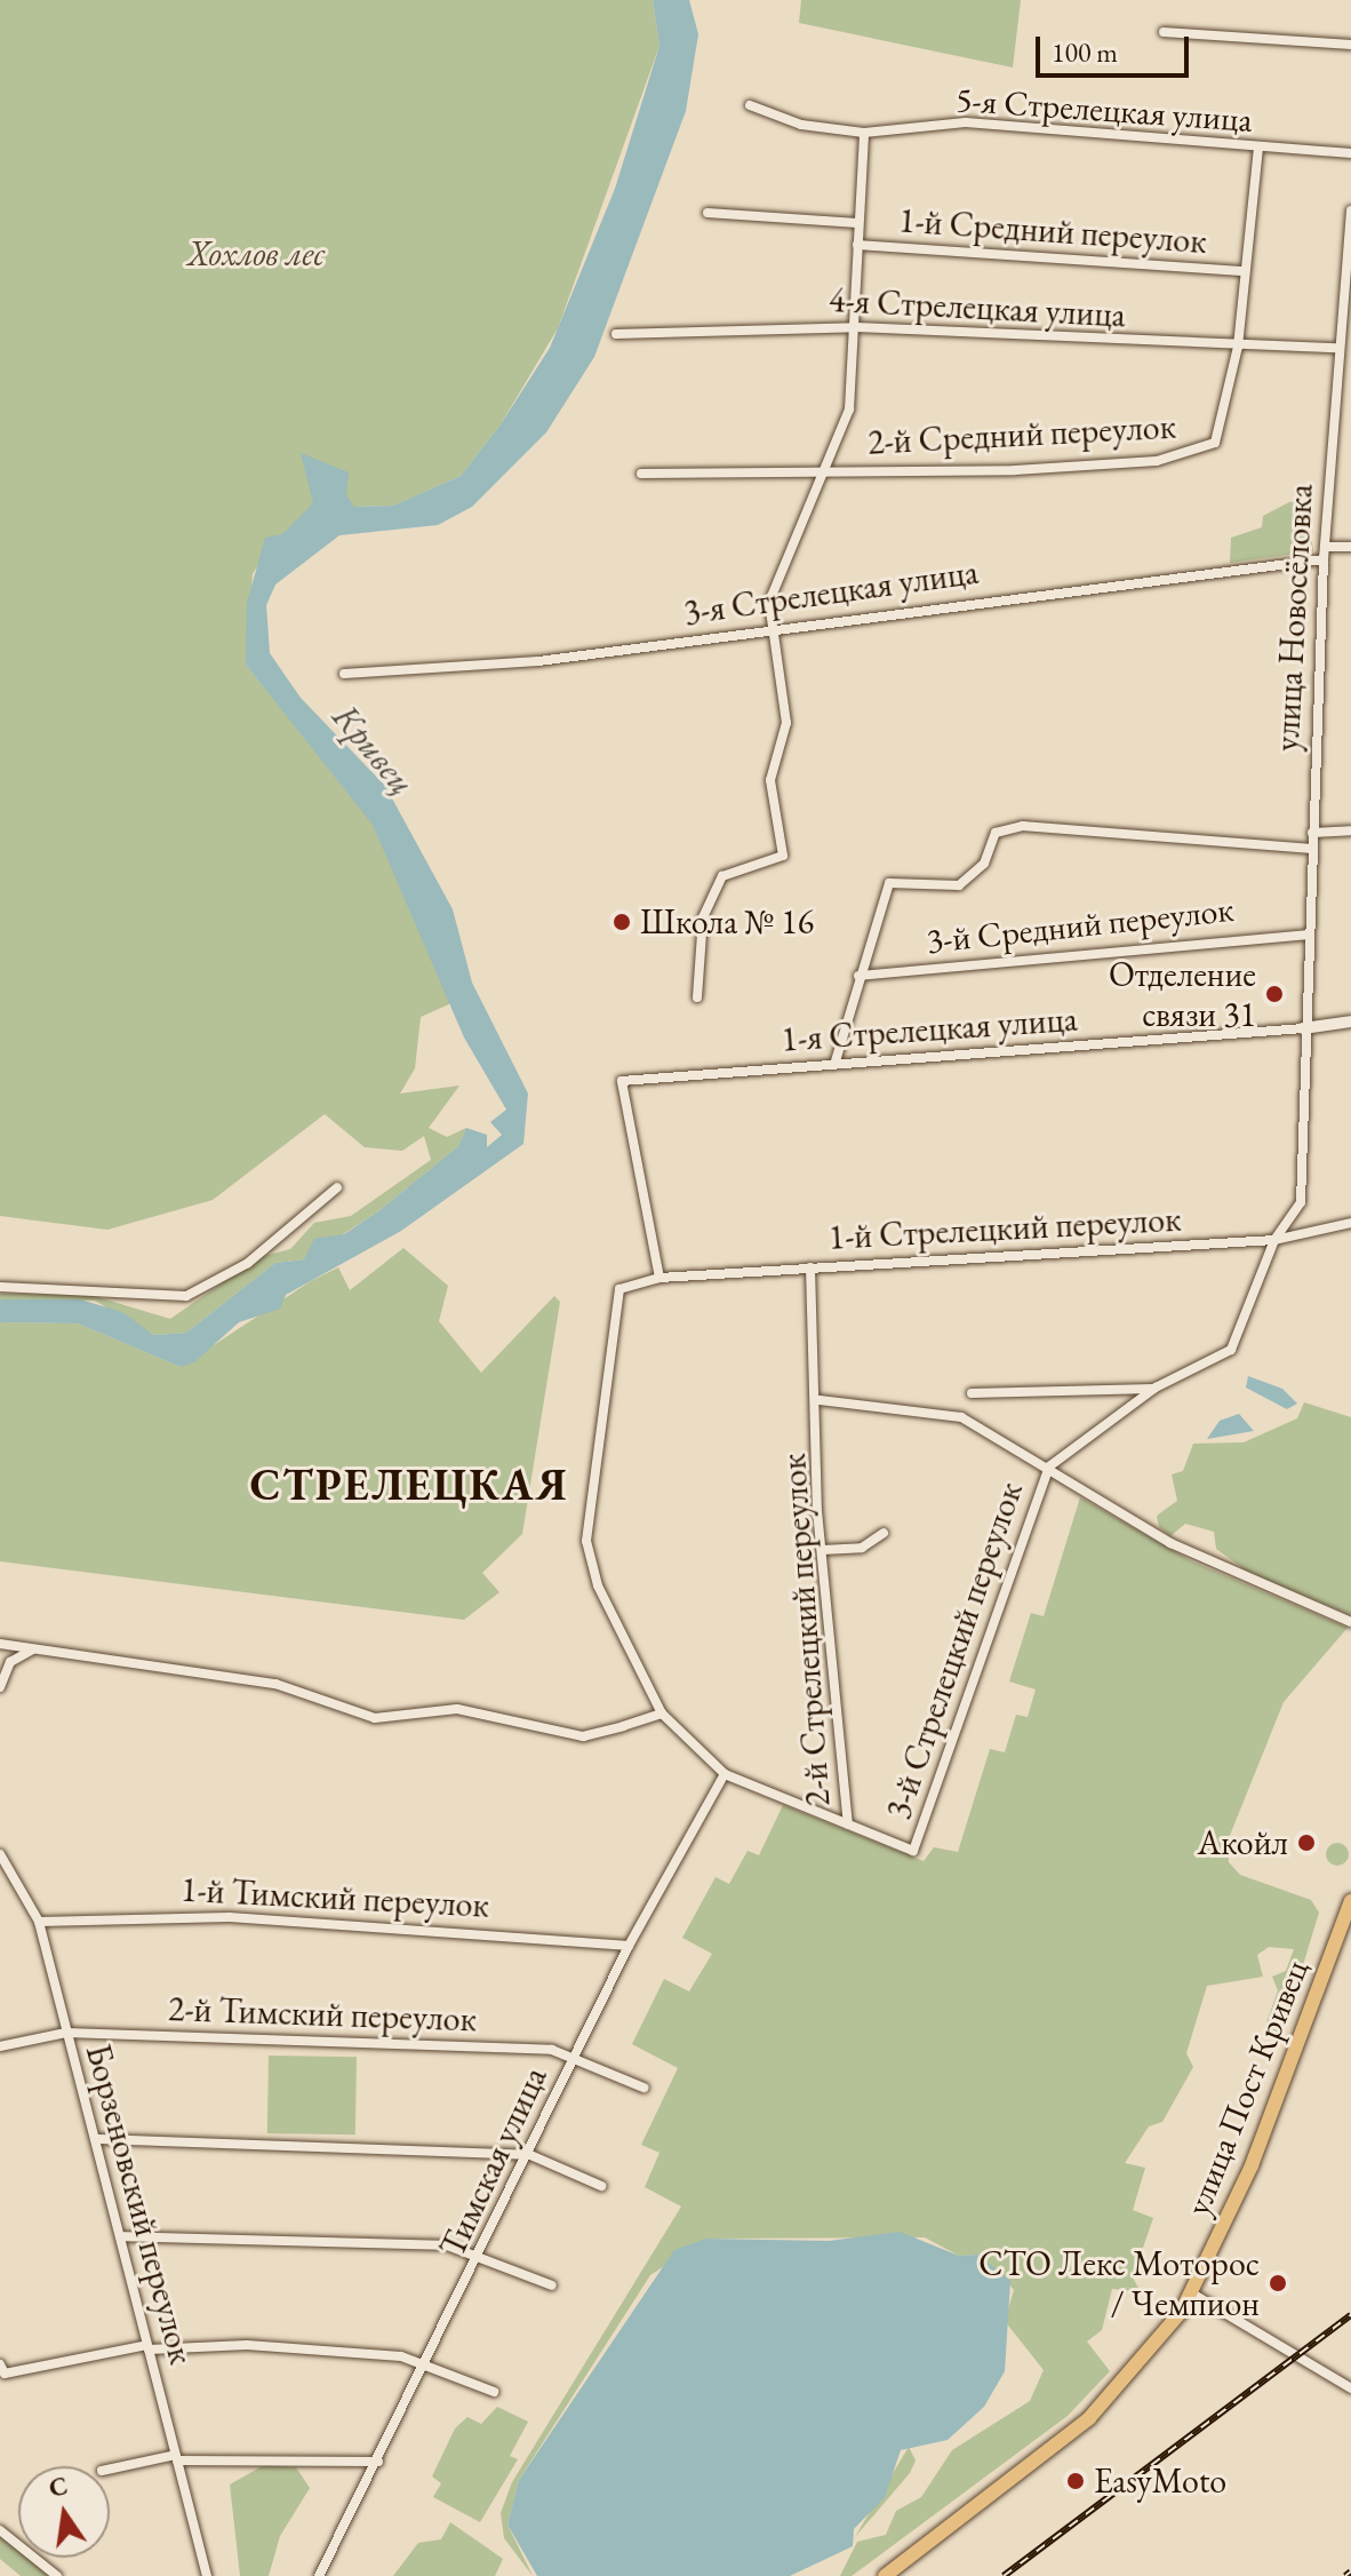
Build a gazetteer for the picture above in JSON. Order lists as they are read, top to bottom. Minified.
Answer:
{"streets":{"main road":["улица Пост Кривец"],"street":["5-я Стрелецкая улица","1-й Средний переулок","4-я Стрелецкая улица","2-й Средний переулок","3-я Стрелецкая улица","улица Новосёловка","3-й Средний переулок","1-я Стрелецкая улица","1-й Стрелецкий переулок","2-й Стрелецкий переулок","3-й Стрелецкий переулок","1-й Тимский переулок","2-й Тимский переулок","Тимская улица","Борзеновский переулок"]},"crossings":[["5-я Стрелецкая улица","2-й Средний переулок"],["1-й Средний переулок","2-й Средний переулок"],["4-я Стрелецкая улица","2-й Средний переулок"],["4-я Стрелецкая улица","улица Новосёловка"],["3-я Стрелецкая улица","улица Новосёловка"],["улица Новосёловка","3-й Средний переулок"],["улица Новосёловка","1-я Стрелецкая улица"],["улица Новосёловка","1-й Стрелецкий переулок"],["улица Новосёловка","3-й Стрелецкий переулок"],["1-я Стрелецкая улица","1-й Стрелецкий переулок"],["1-й Стрелецкий переулок","2-й Стрелецкий переулок"],["2-й Стрелецкий переулок","3-й Стрелецкий переулок"],["1-й Тимский переулок","Тимская улица"],["1-й Тимский переулок","Борзеновский переулок"],["2-й Тимский переулок","Тимская улица"],["2-й Тимский переулок","Борзеновский переулок"]],"districts":["СТРЕЛЕЦКАЯ"],"water":["Кривец"],"parks":["Хохлов лес"],"places":["Школа № 16","Отделение связи 31","Акойл","СТО Лекс Моторос / Чемпион","EasyMoto"],"scale_bar":"100 m","north":"top"}
